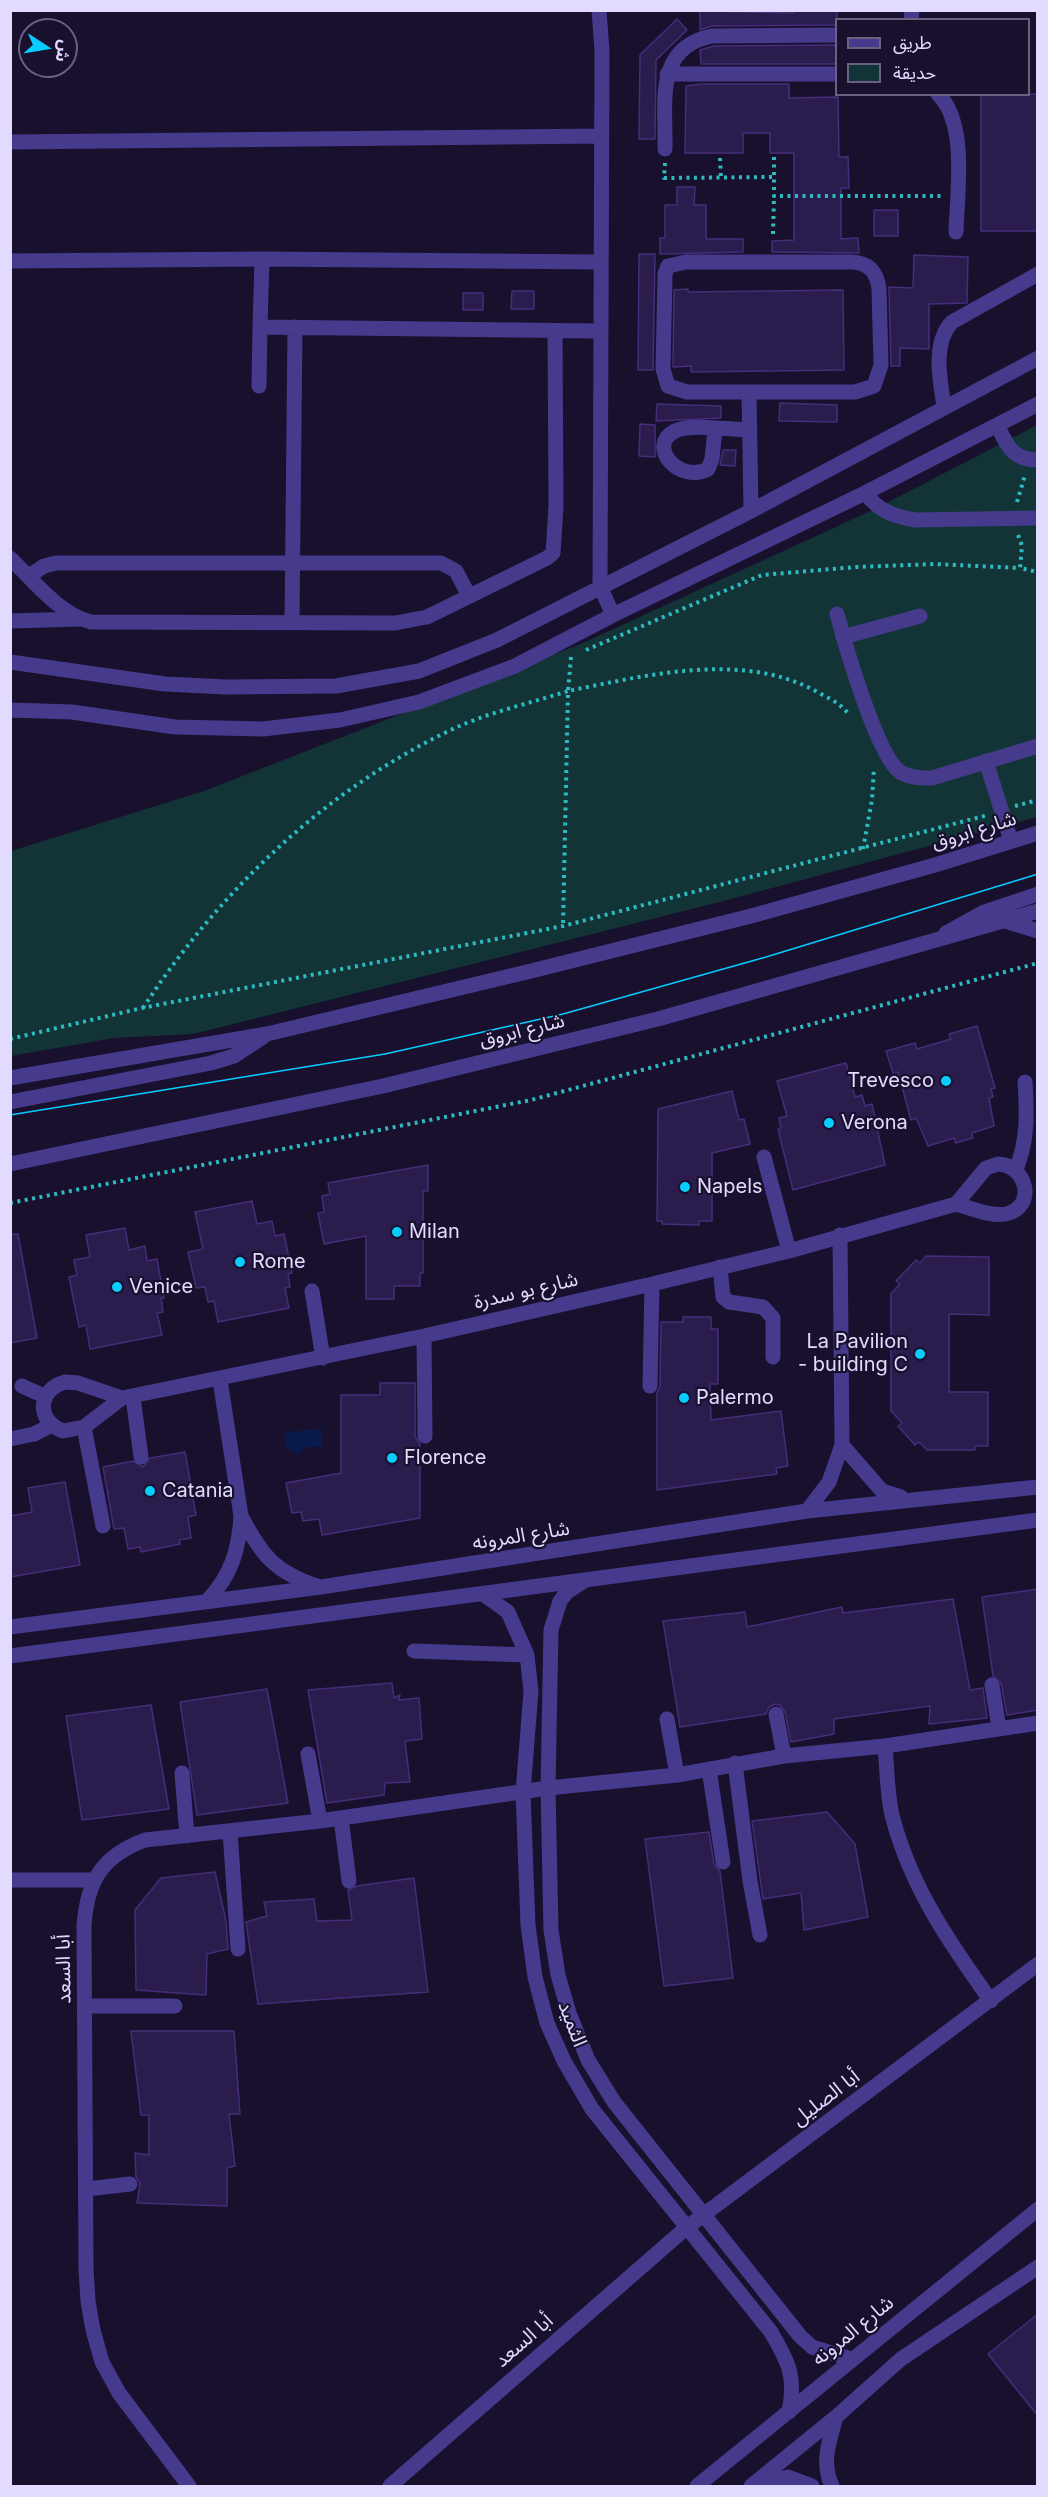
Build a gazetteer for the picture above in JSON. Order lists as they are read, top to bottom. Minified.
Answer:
{"streets":{"street":["شارع ابروق","شارع بو سدرة","شارع المرونه","أبا السعد","الثميد","أبا الصليل"]},"crossings":[["شارع المرونه","الثميد"],["أبا السعد","الثميد"],["أبا السعد","أبا الصليل"],["الثميد","أبا الصليل"]],"places":["Trevesco","Verona","Napels","Milan","Rome","Venice","La Pavilion - building C","Palermo","Florence","Catania"],"legend":["طريق","حديقة"],"north":"right"}
